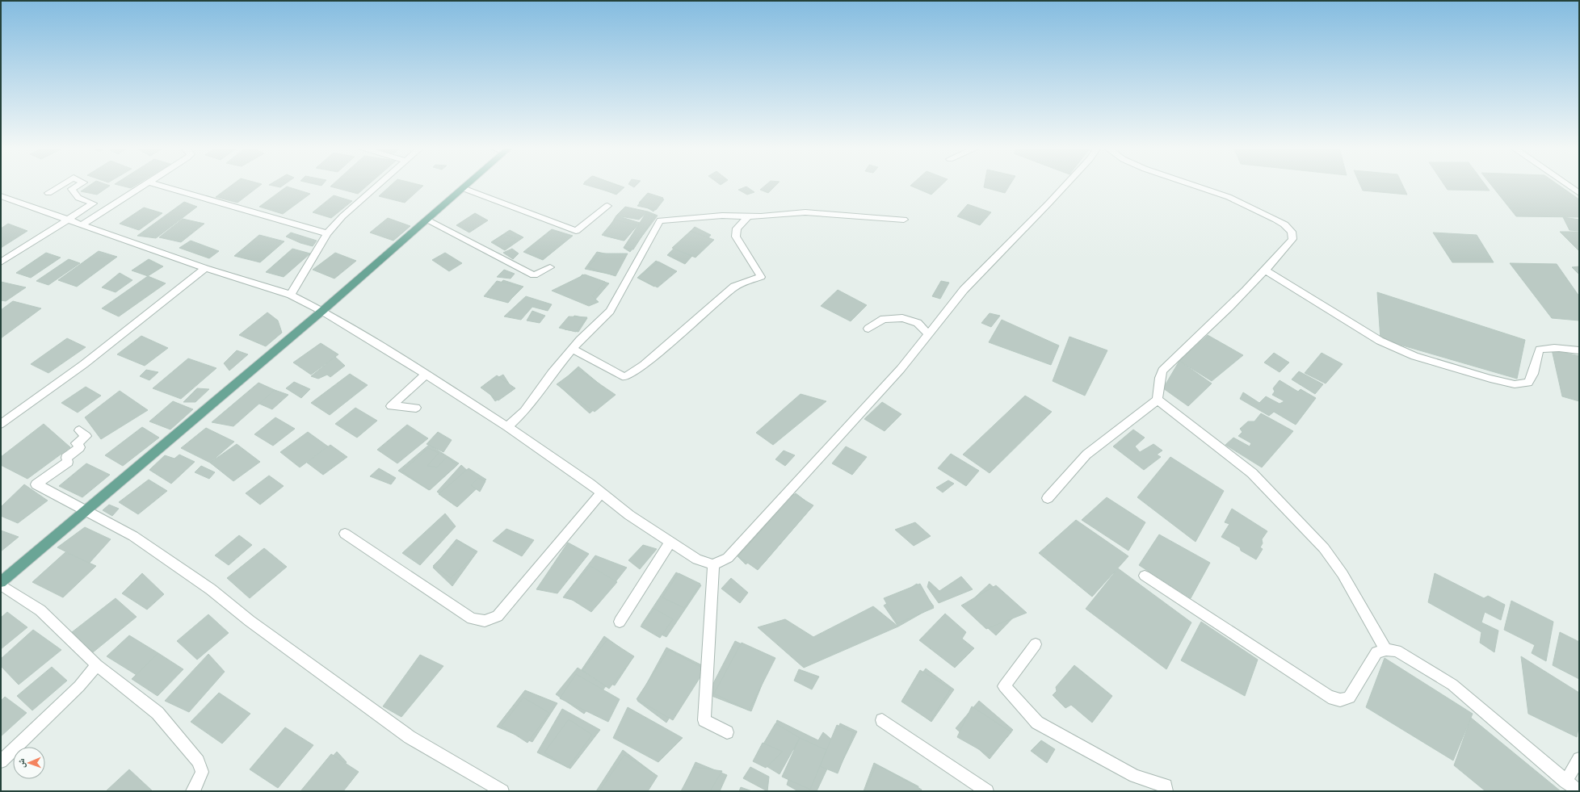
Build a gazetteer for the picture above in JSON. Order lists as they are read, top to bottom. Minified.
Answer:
{"north":"left"}
